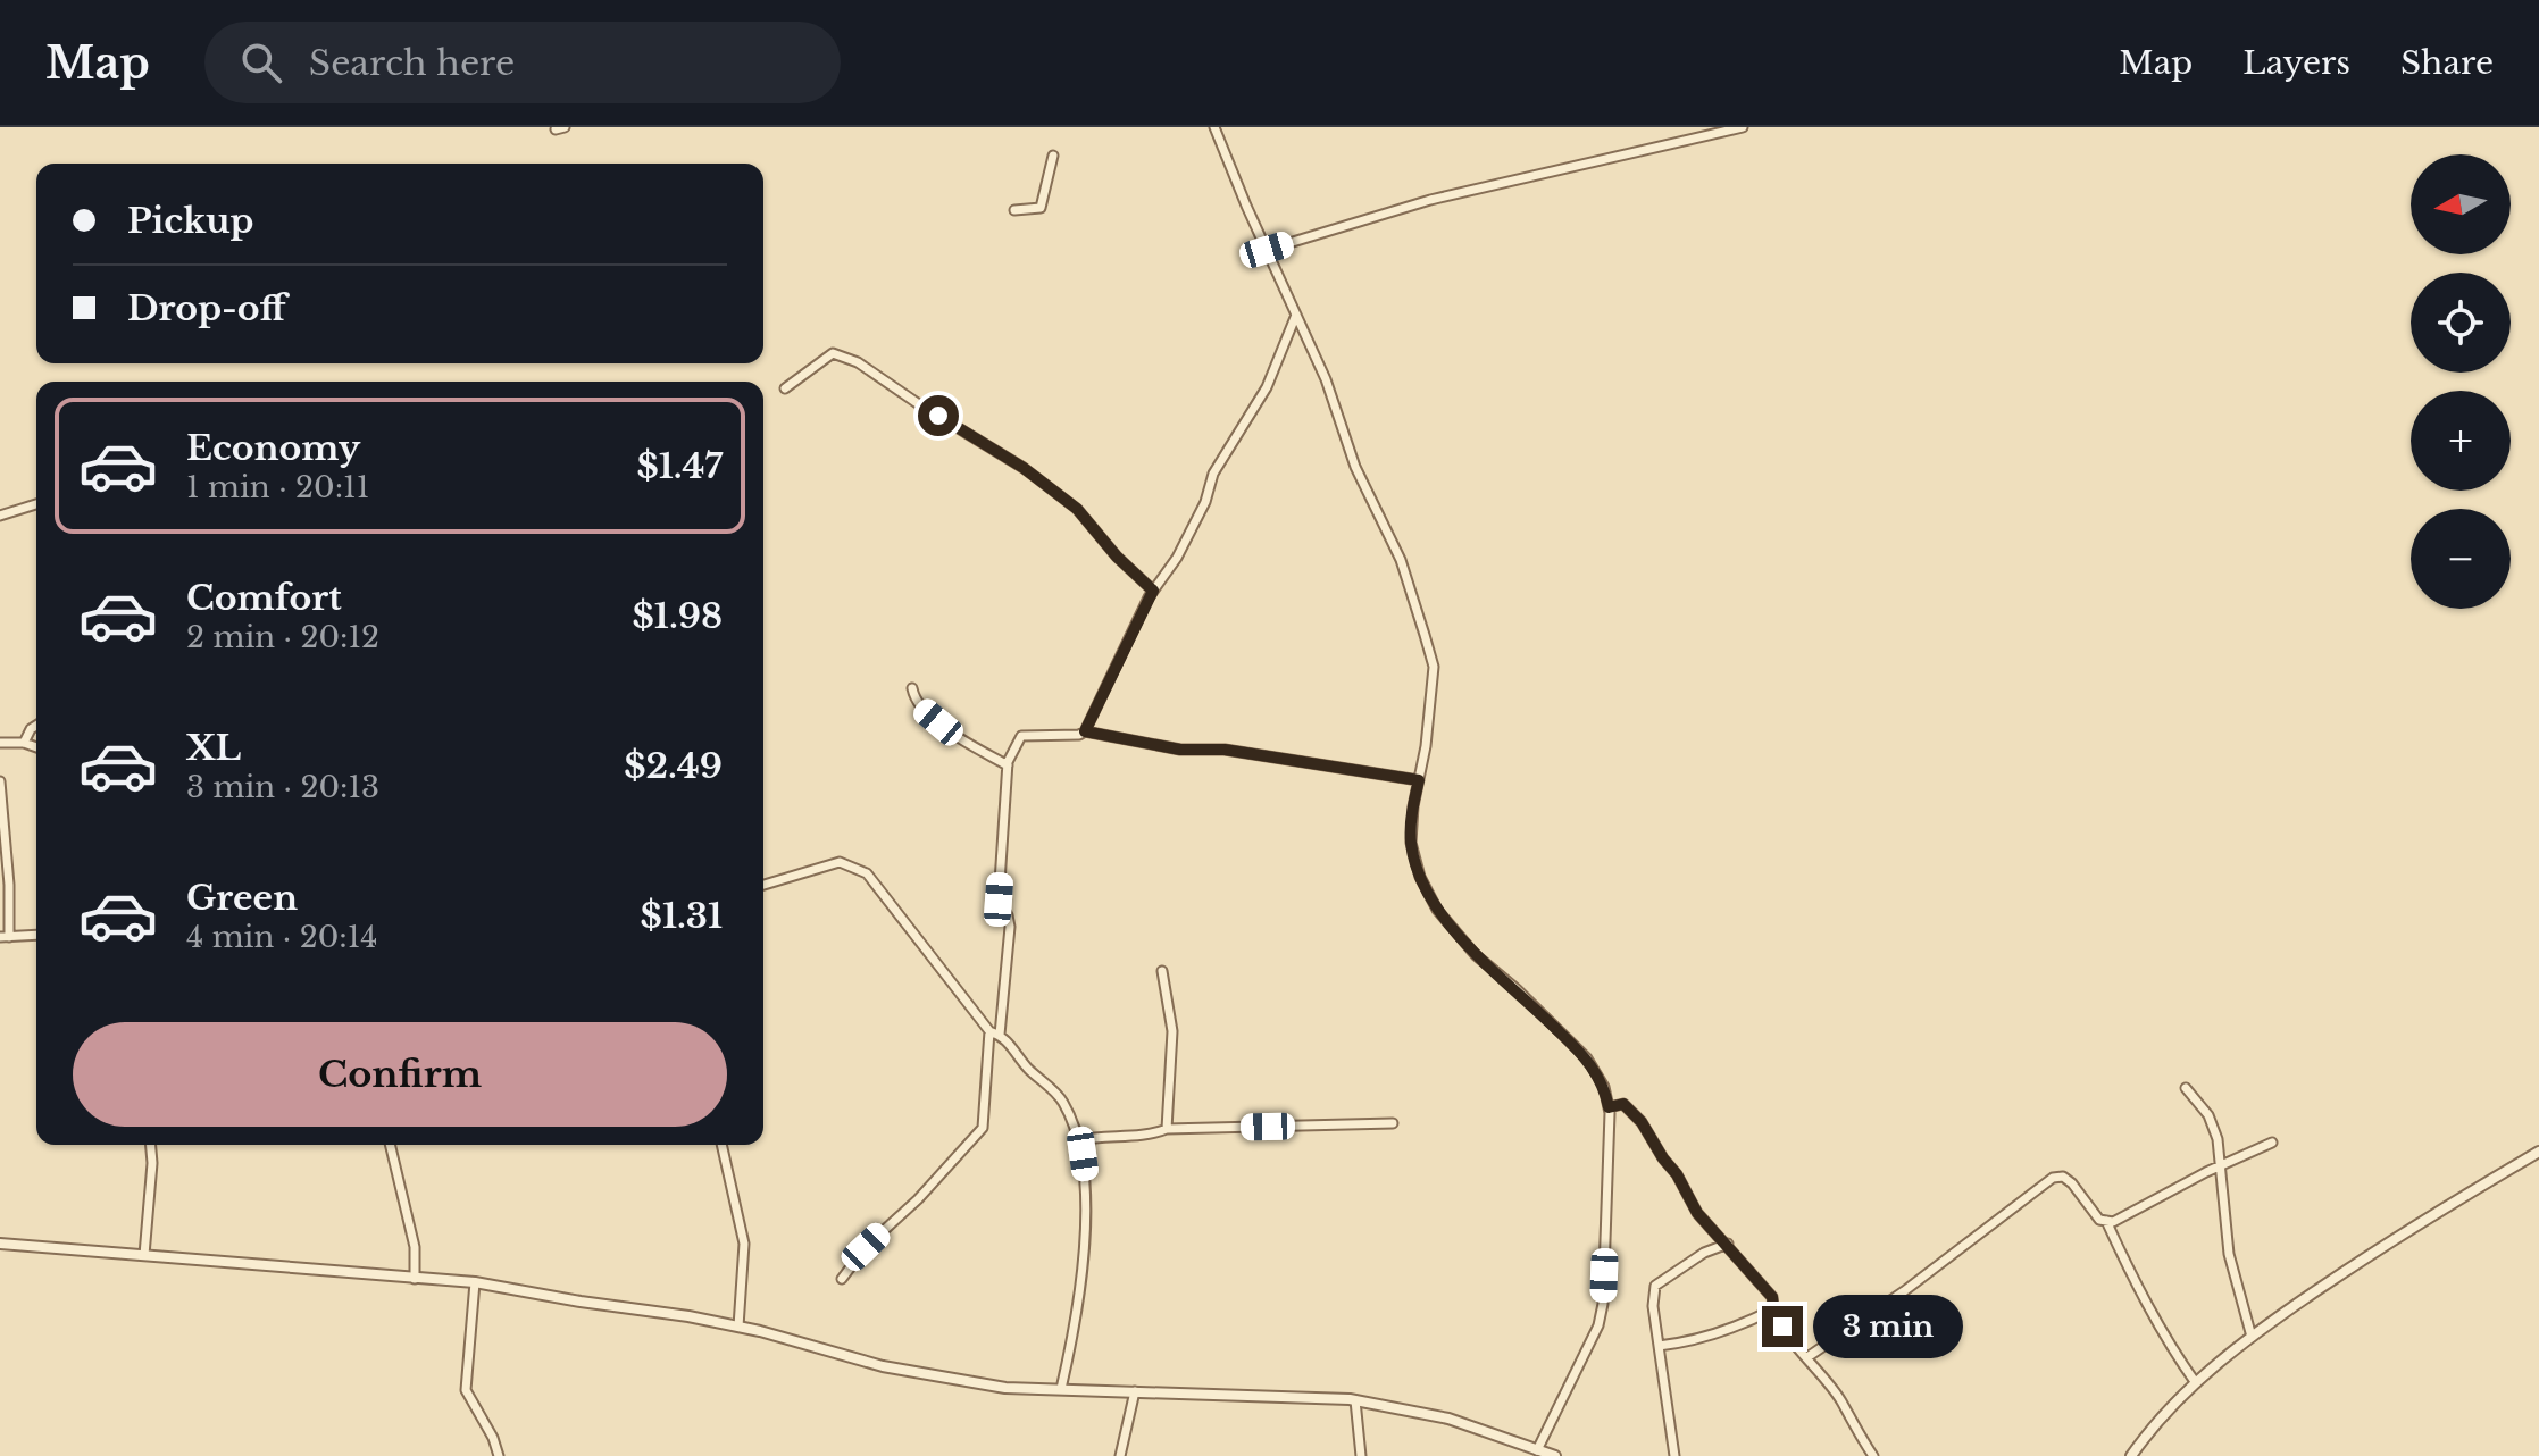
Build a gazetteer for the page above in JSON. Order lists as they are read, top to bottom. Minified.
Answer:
{"north":"left","page":{"header":"Map","search":"Search here","nav":["Map","Layers","Share"],"map_buttons":["+","−"],"banner":["Pickup","Drop-off"],"list":[{"name":"Economy","note":"1 min · 20:11","value":"$1.47"},{"name":"Comfort","note":"2 min · 20:12","value":"$1.98"},{"name":"XL","note":"3 min · 20:13","value":"$2.49"},{"name":"Green","note":"4 min · 20:14","value":"$1.31"}],"buttons":"Confirm","bubble":"3 min"}}
